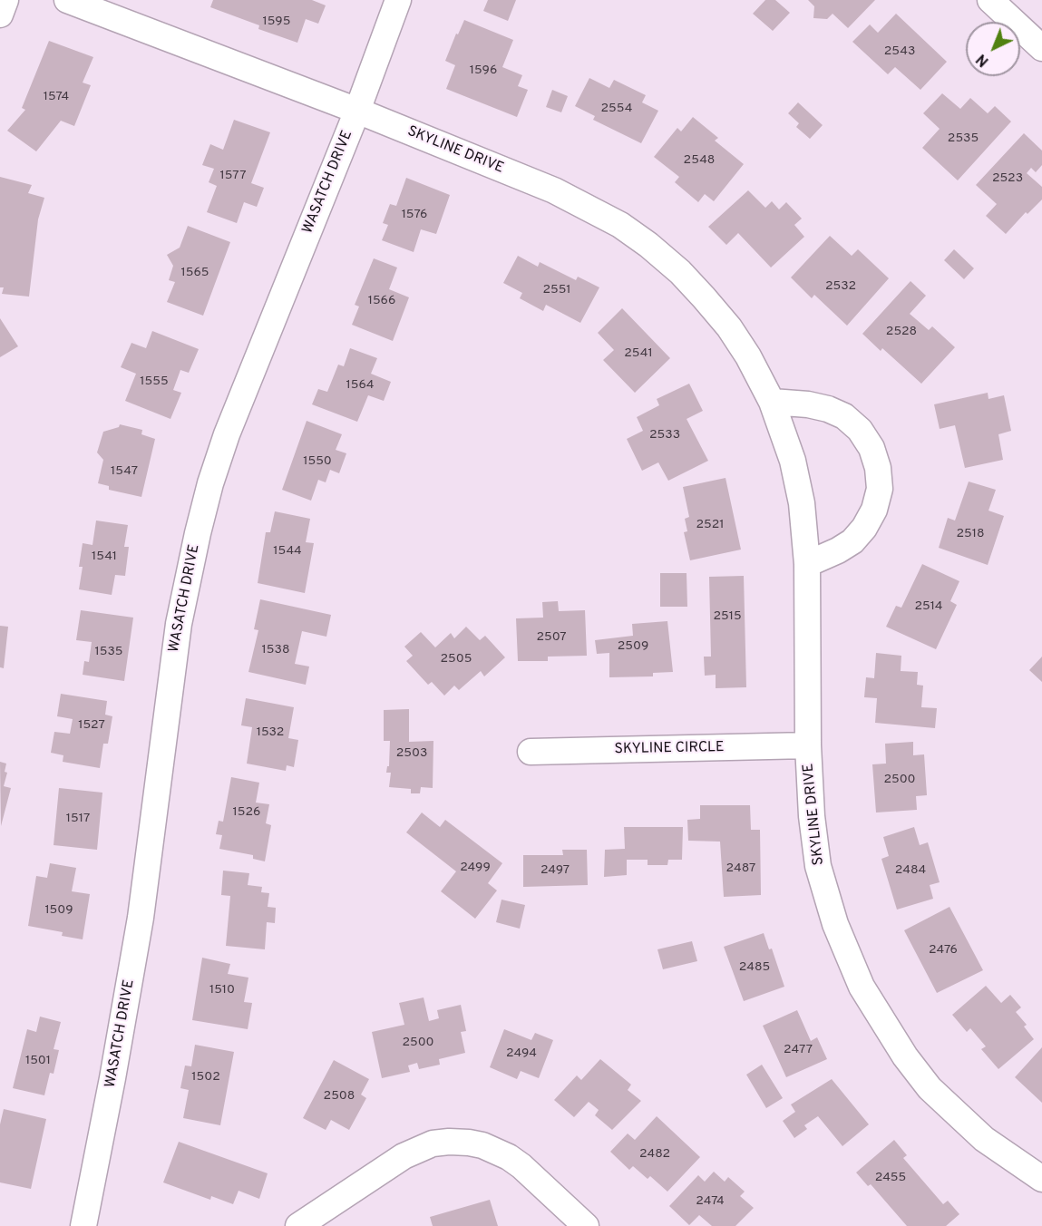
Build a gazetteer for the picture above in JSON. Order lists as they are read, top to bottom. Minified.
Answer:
{"streets":{"street":["SKYLINE DRIVE","WASATCH DRIVE","SKYLINE CIRCLE"]},"crossings":[["SKYLINE DRIVE","WASATCH DRIVE"],["SKYLINE DRIVE","SKYLINE CIRCLE"]],"house_numbers":["1595","2543","1596","1574","2554","2535","2548","1577","2523","1576","1565","2532","2551","1566","2528","2541","1555","1564","2533","1550","1547","2521","2518","1544","1541","2514","2515","2507","2509","1538","1535","2505","1527","1532","2503","2500","1526","1517","2499","2487","2497","2484","1509","2476","2485","1510","2500","2477","2494","1501","1502","2508","2482","2455","2474"],"north":"bottom left"}
